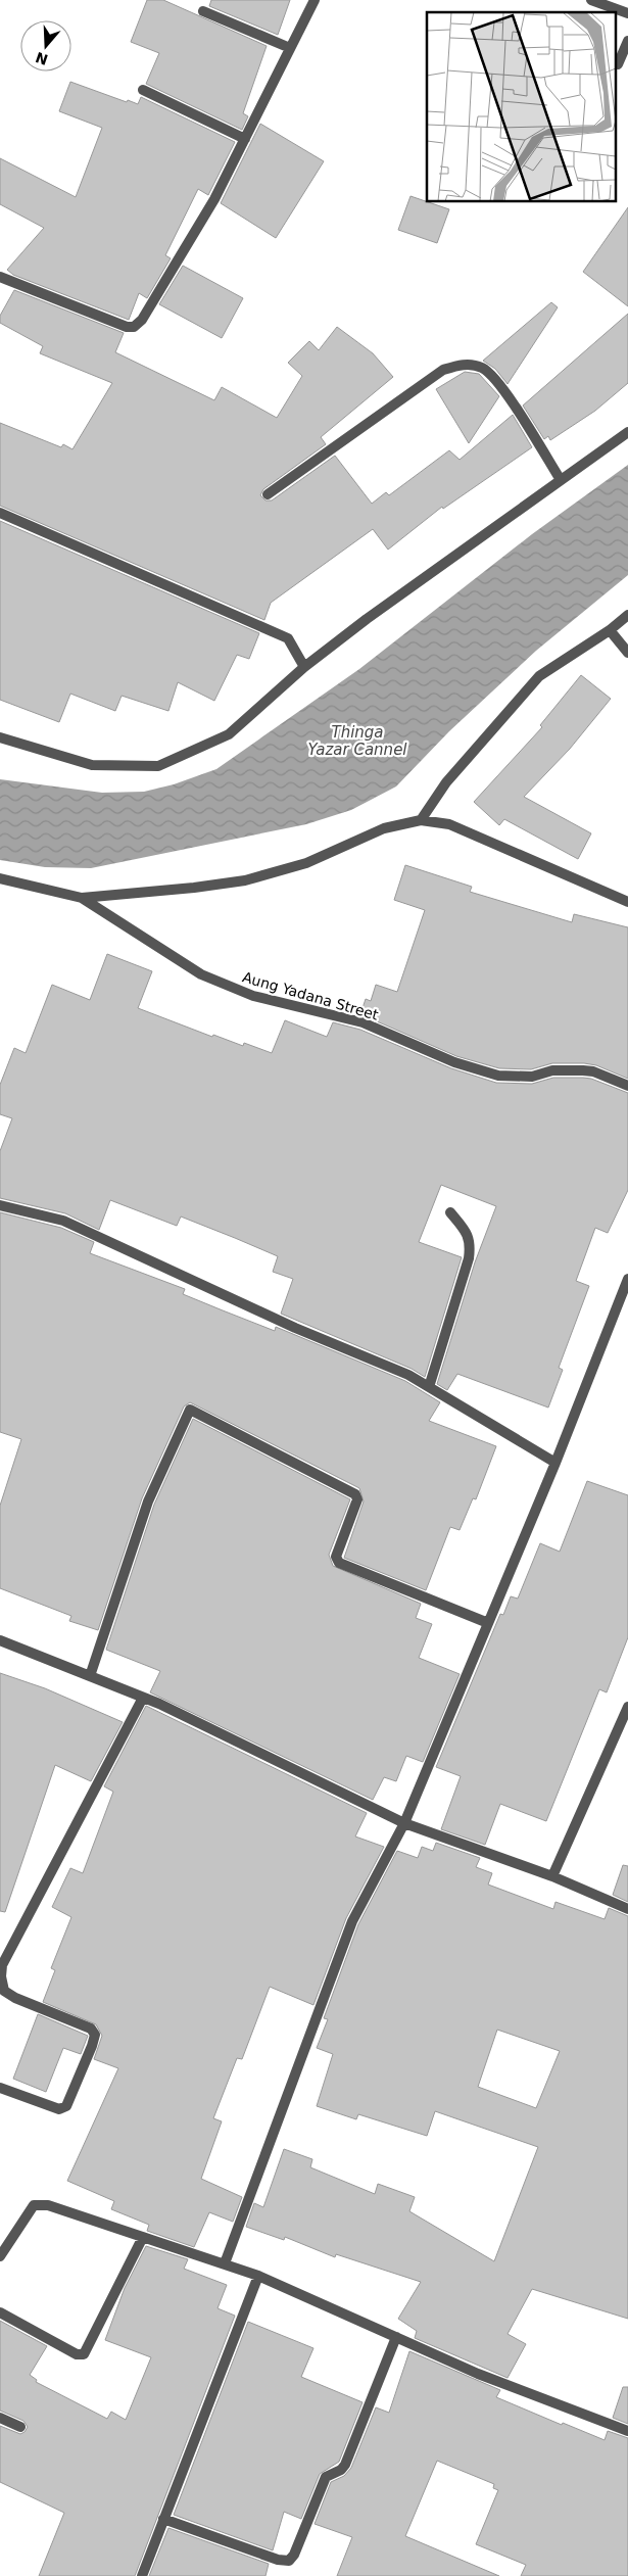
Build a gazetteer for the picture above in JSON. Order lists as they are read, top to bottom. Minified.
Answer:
{"streets":{"street":["Aung Yadana Street"]},"water":["Thinga Yazar Cannel"],"north":"bottom"}
